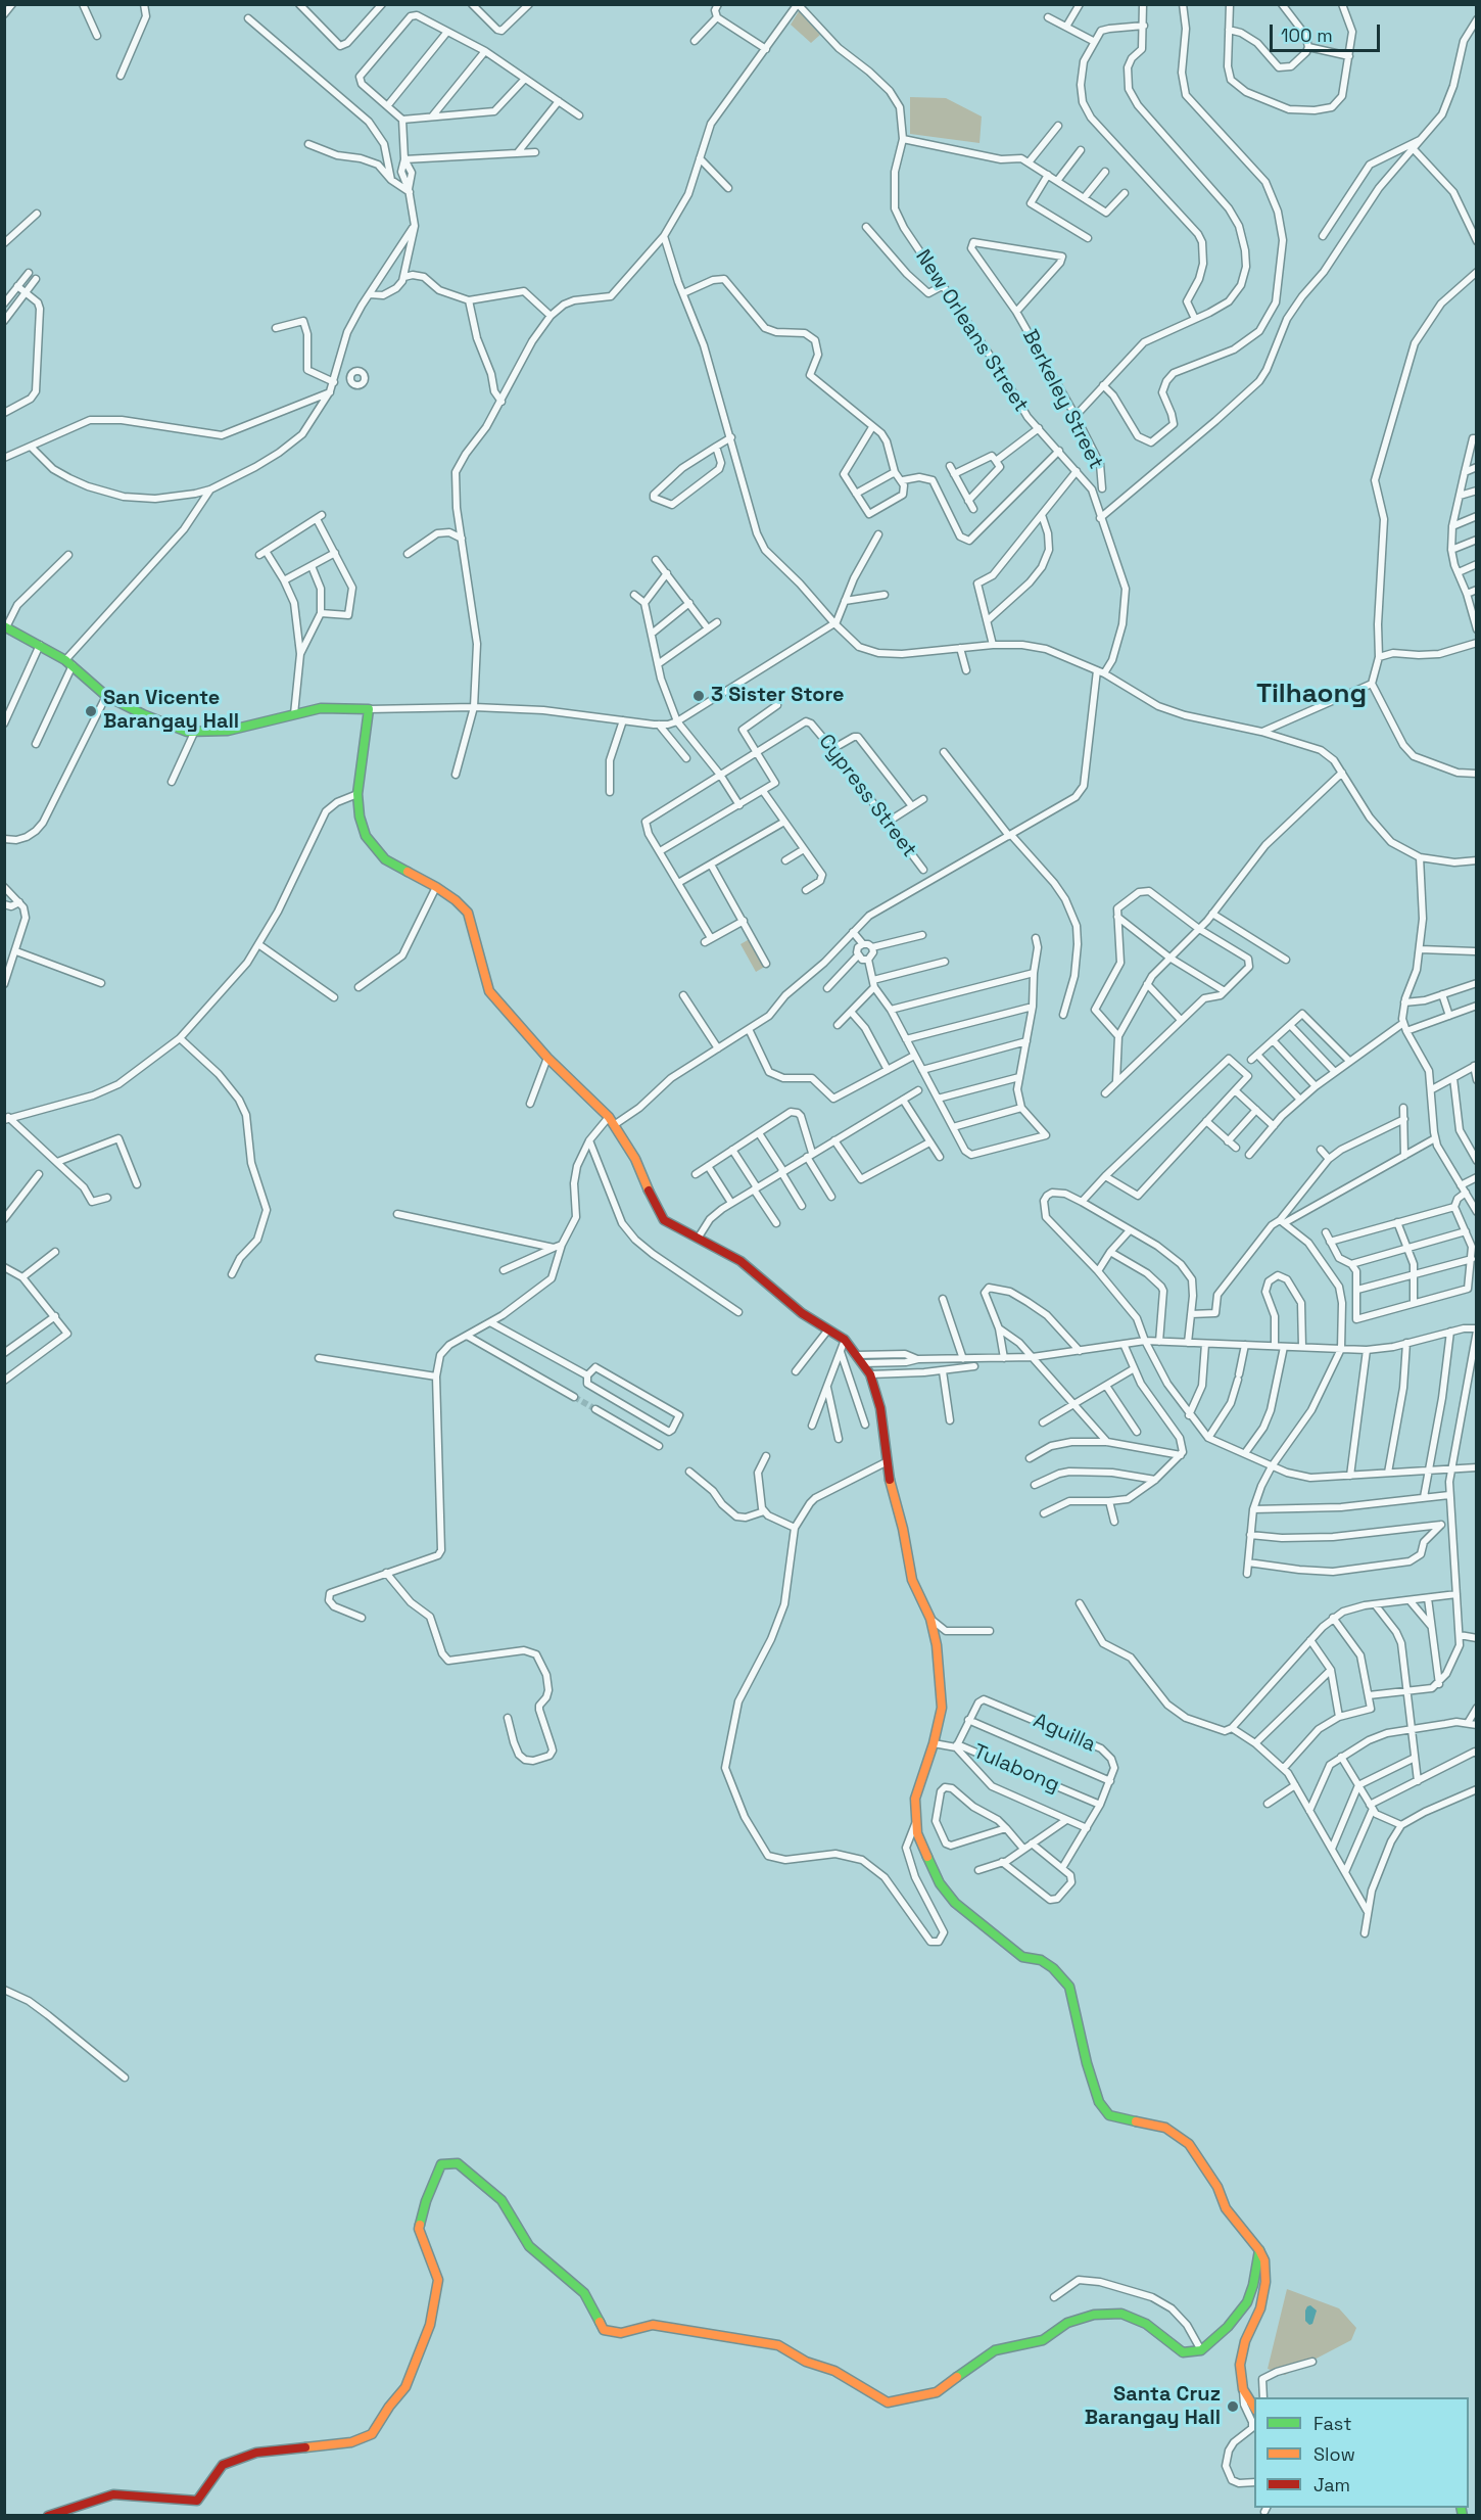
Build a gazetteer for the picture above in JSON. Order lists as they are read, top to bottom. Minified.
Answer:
{"streets":{"street":["New Orleans Street","Berkeley Street","Cypress Street","Aguilla","Tulabong"]},"crossings":[["Aguilla","Tulabong"]],"districts":["Tilhaong"],"places":["3 Sister Store","San Vicente Barangay Hall","Santa Cruz Barangay Hall"],"legend":["Fast","Slow","Jam"],"scale_bar":"100 m"}
